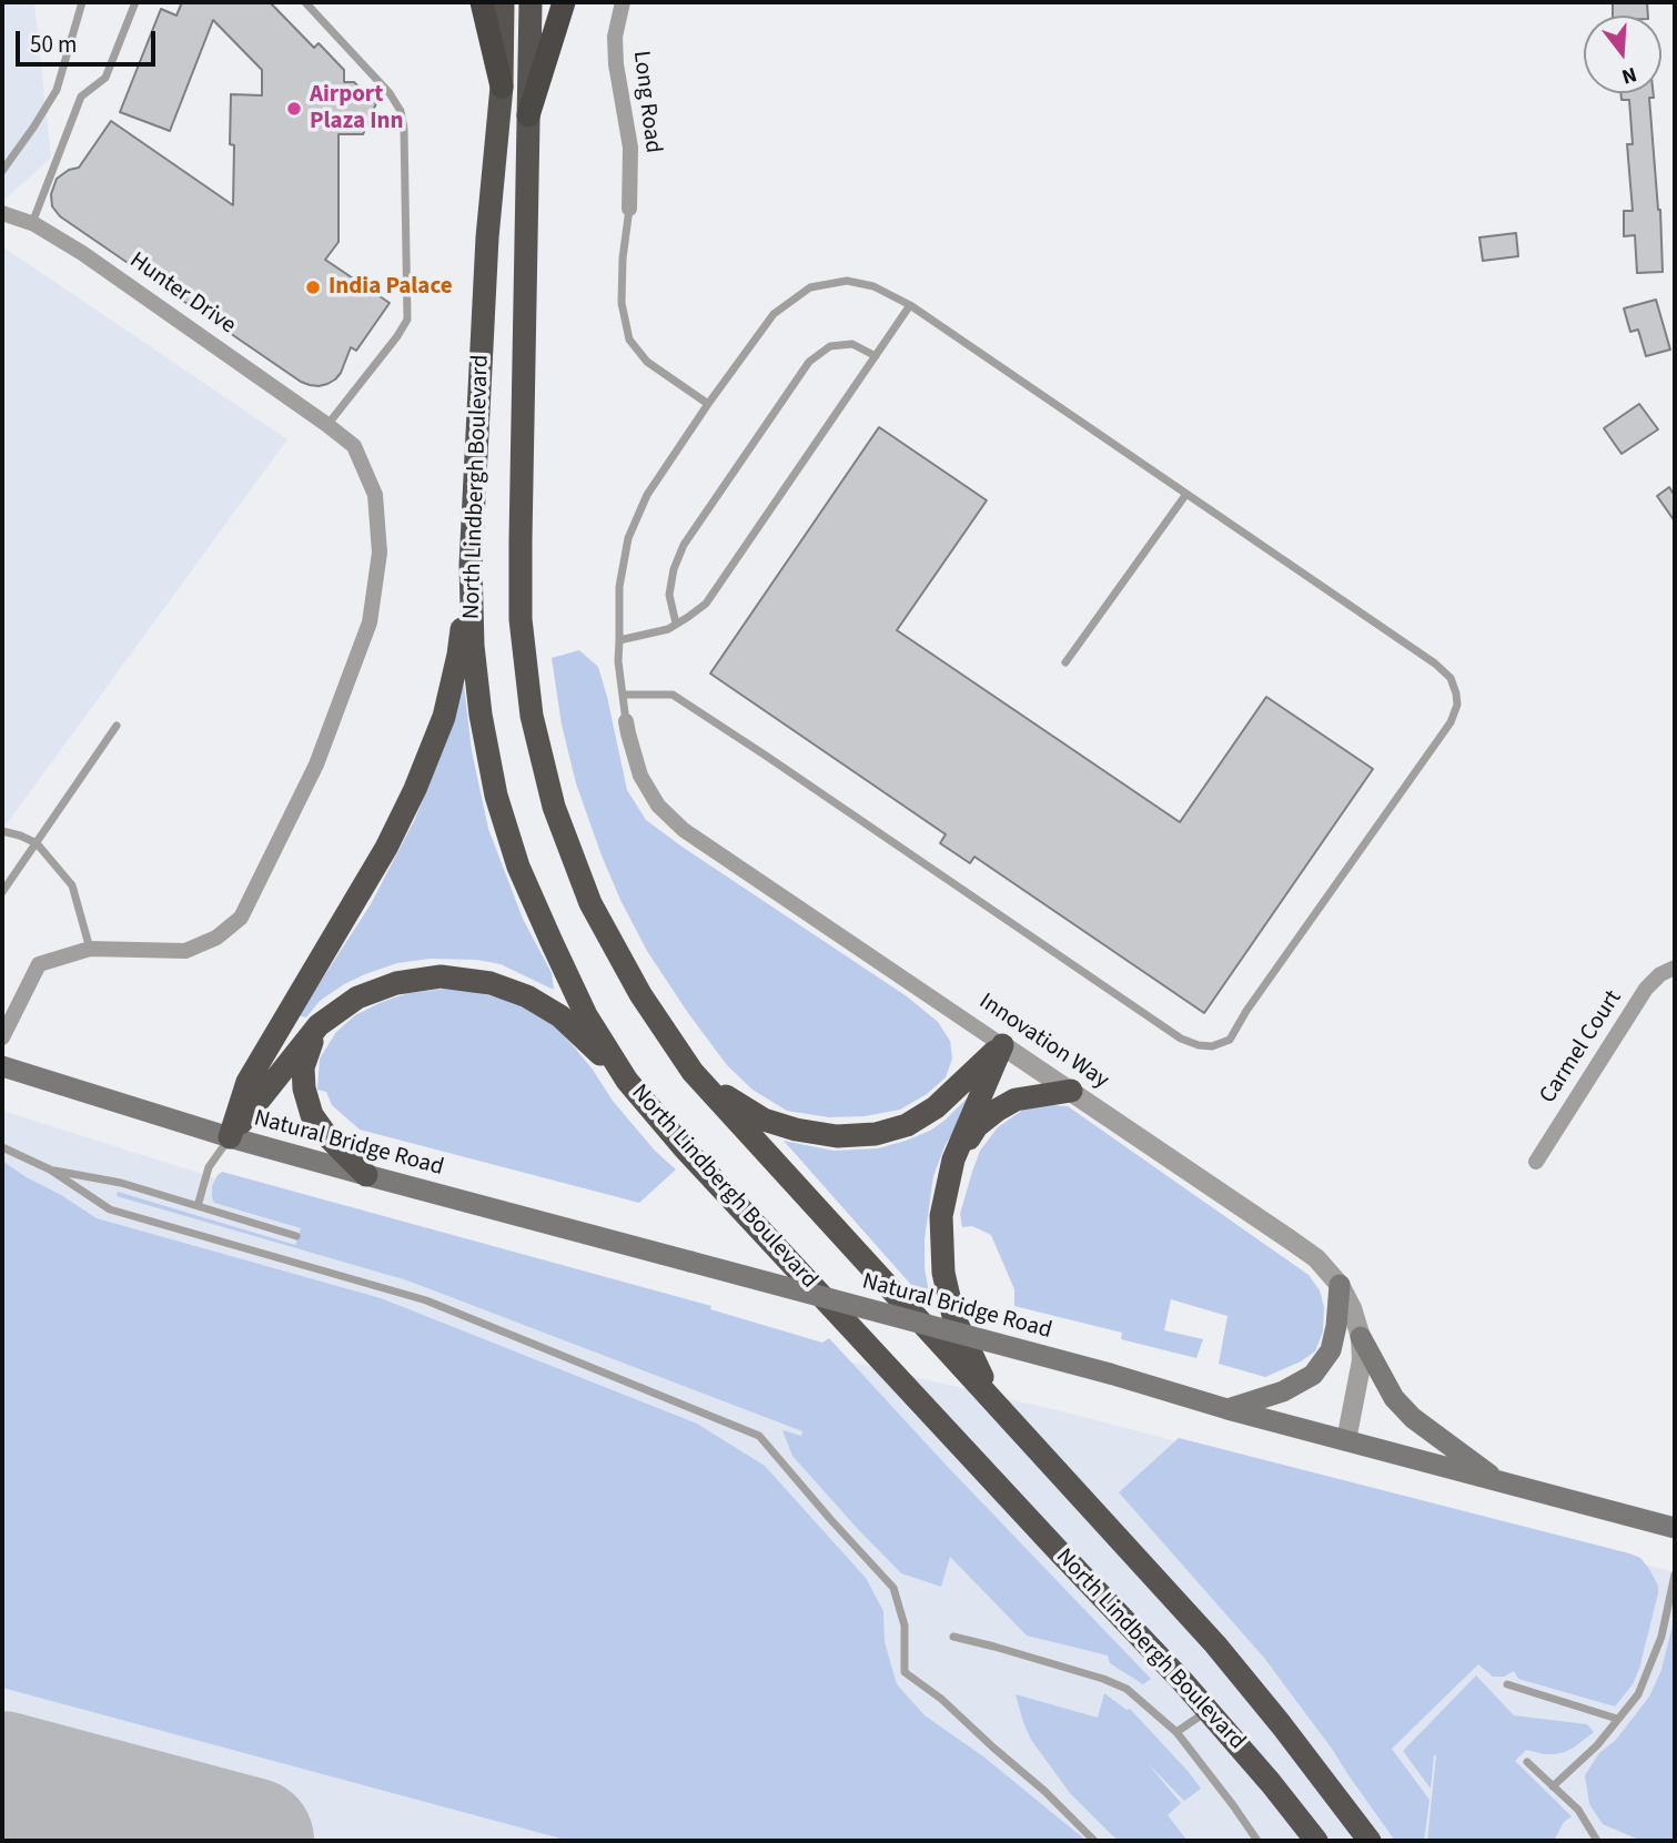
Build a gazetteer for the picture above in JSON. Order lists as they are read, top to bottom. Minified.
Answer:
{"streets":{"highway":["North Lindbergh Boulevard"],"main road":["Natural Bridge Road"],"street":["Long Road","Hunter Drive","Innovation Way","Carmel Court"]},"crossings":[["Innovation Way","Natural Bridge Road"]],"places":["Airport Plaza Inn","India Palace"],"scale_bar":"50 m","north":"bottom"}
